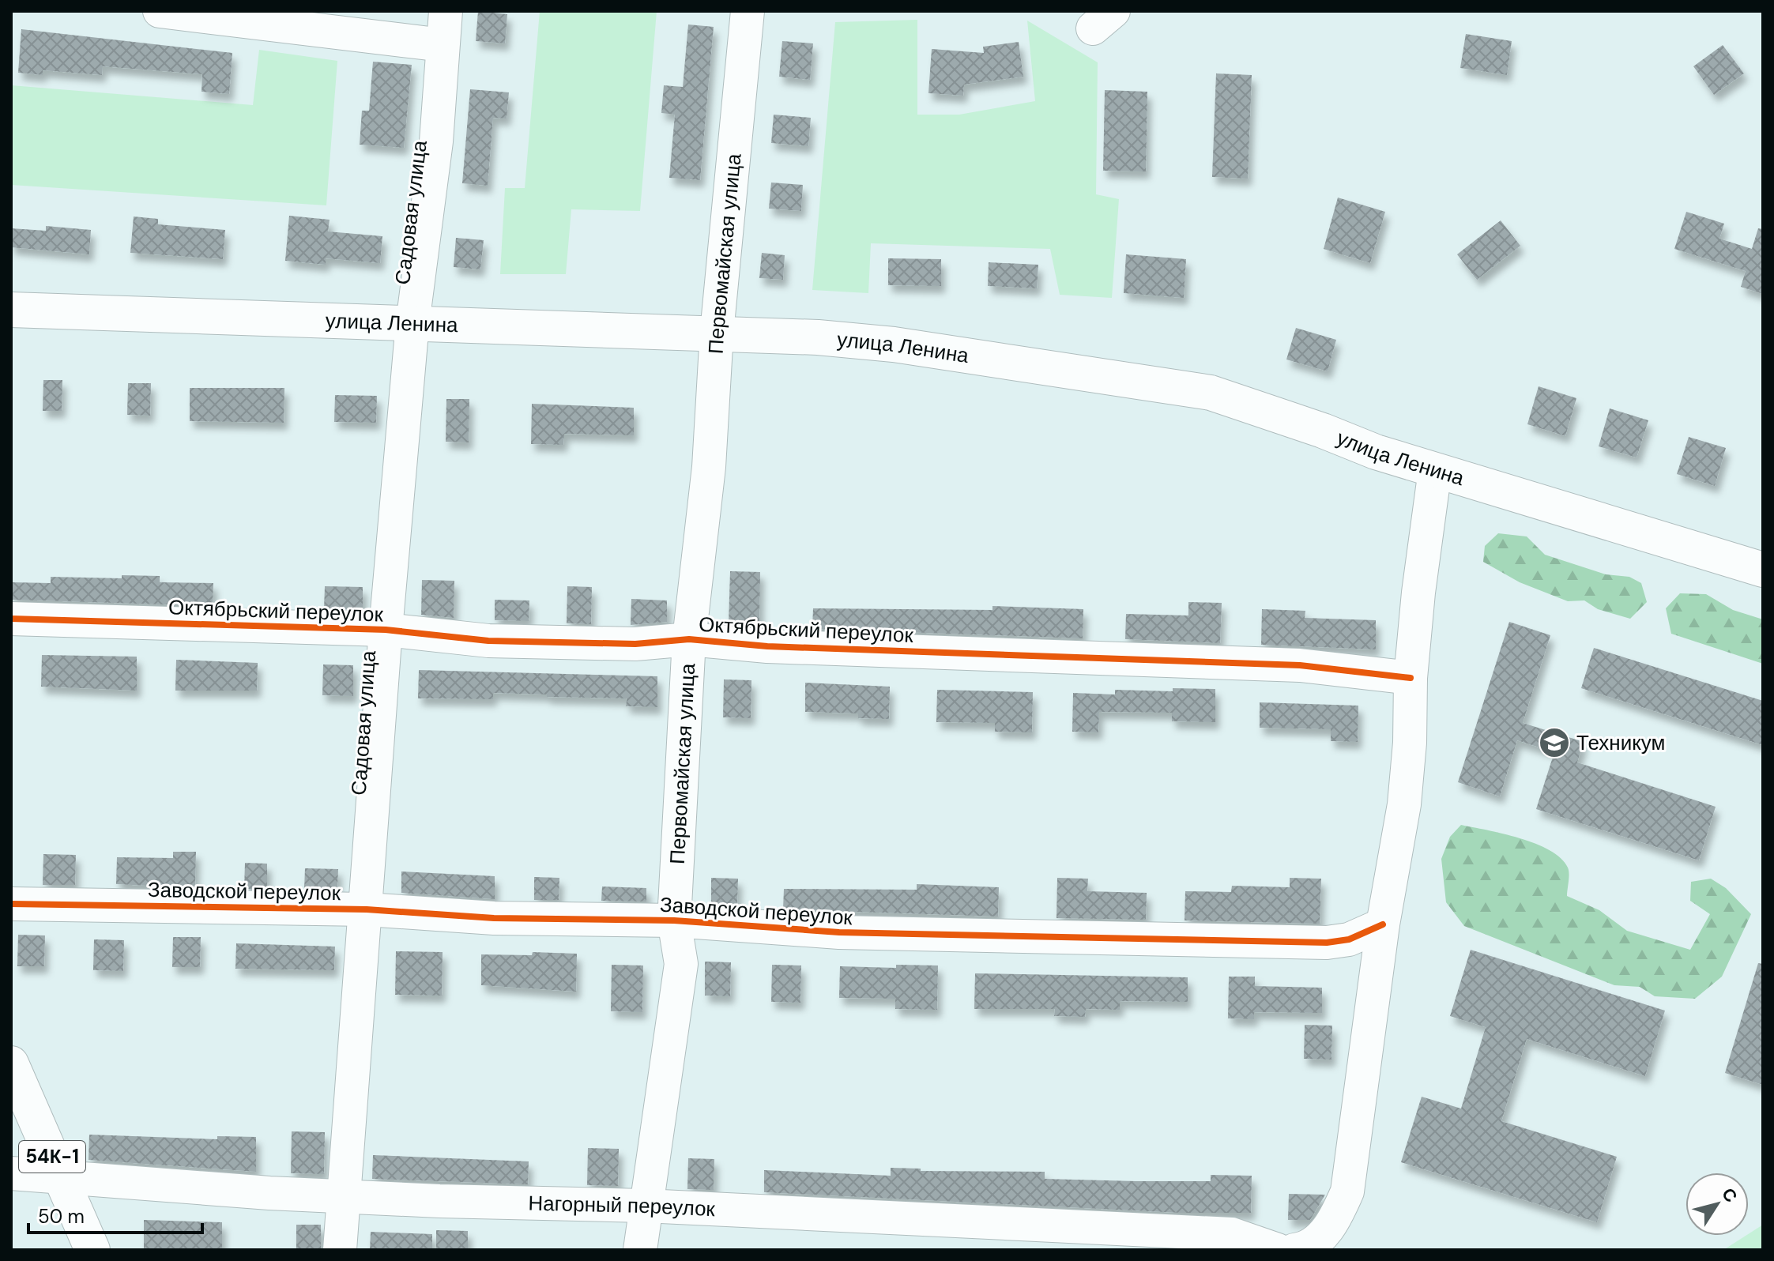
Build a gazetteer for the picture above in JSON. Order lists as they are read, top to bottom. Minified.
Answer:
{"streets":{"main road":["улица Ленина","54К-1"],"street":["Садовая улица","Первомайская улица","Октябрьский переулок","Заводской переулок","Нагорный переулок"]},"crossings":[["Садовая улица","улица Ленина"],["Садовая улица","Октябрьский переулок"],["Садовая улица","Заводской переулок"],["Садовая улица","Нагорный переулок"],["Первомайская улица","улица Ленина"],["Первомайская улица","Октябрьский переулок"],["Первомайская улица","Заводской переулок"],["Первомайская улица","Нагорный переулок"],["54К-1","Нагорный переулок"]],"places":{"school or university":["Техникум"]},"scale_bar":"50 m","north":"top right"}
